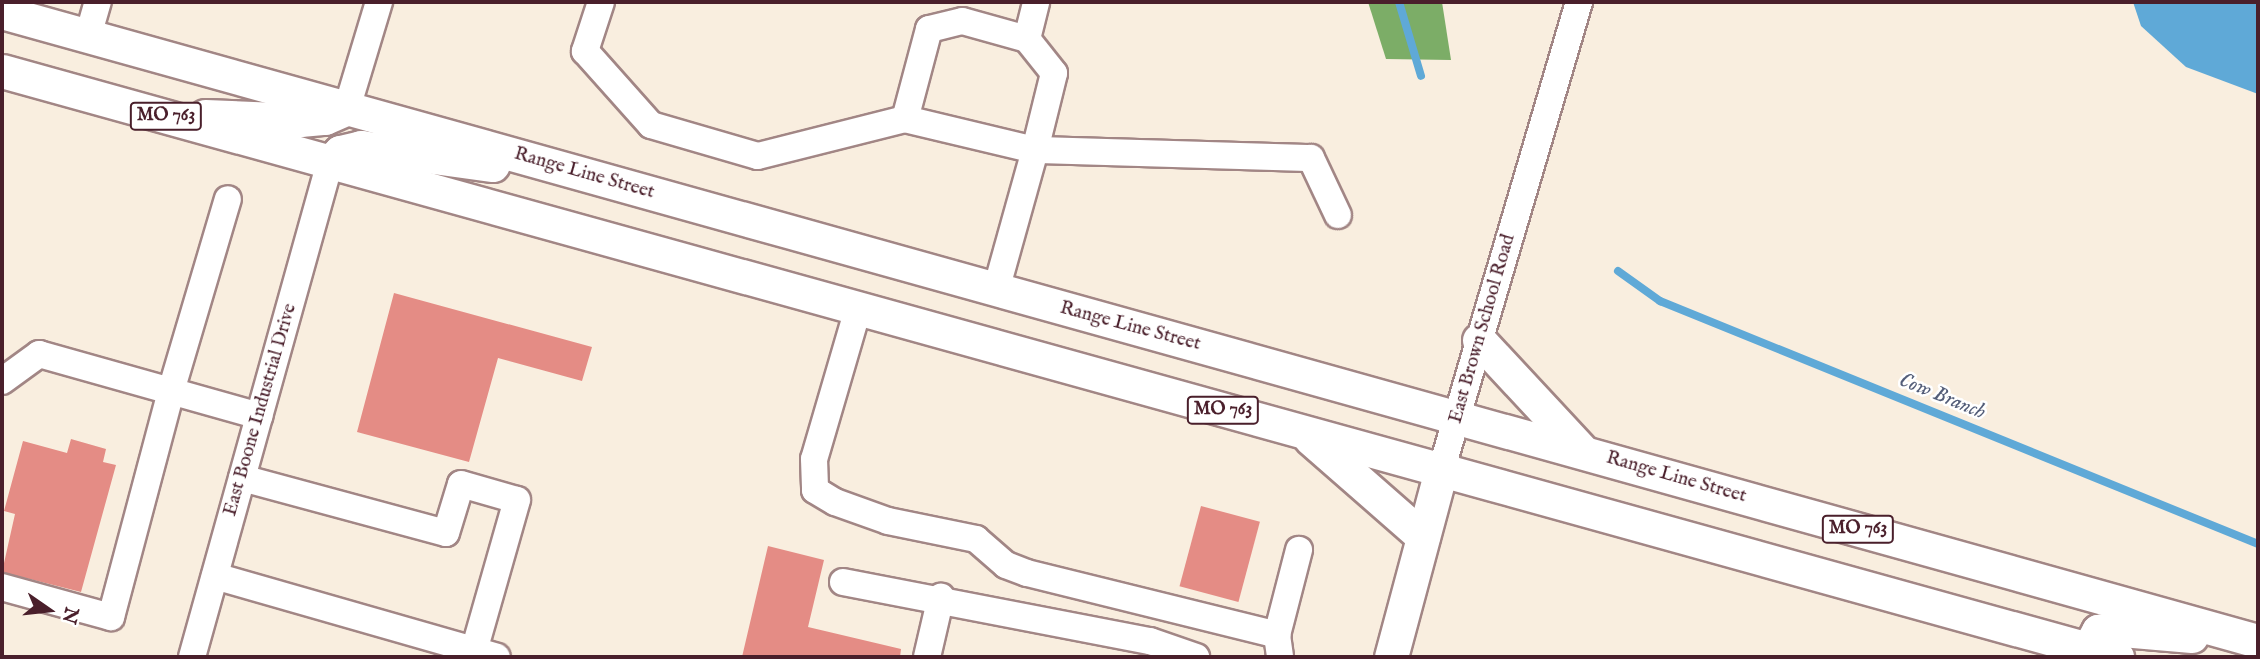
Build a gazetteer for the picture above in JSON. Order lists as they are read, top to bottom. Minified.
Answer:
{"streets":{"main road":["MO 763","Range Line Street","East Brown School Road"],"street":["East Boone Industrial Drive"]},"crossings":[["MO 763","East Brown School Road"],["MO 763","East Boone Industrial Drive"],["Range Line Street","East Brown School Road"]],"water":["Cow Branch"],"north":"right"}
